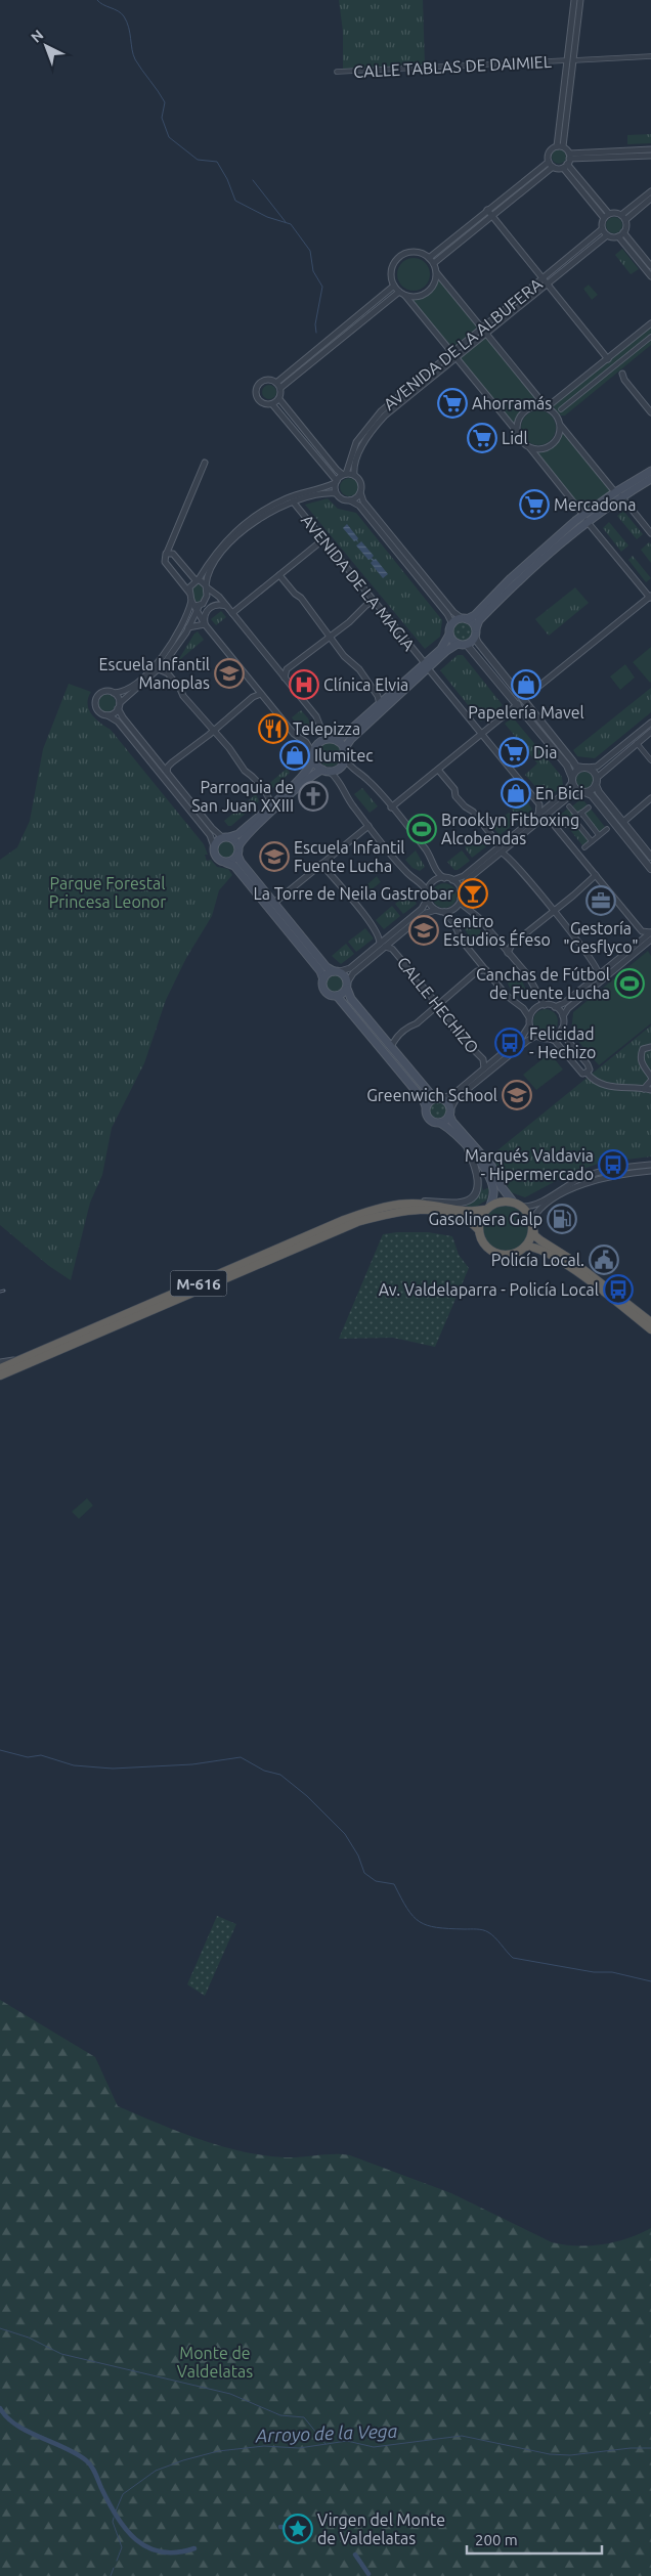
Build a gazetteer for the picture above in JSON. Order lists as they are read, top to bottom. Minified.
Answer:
{"streets":{"highway":["M-616"],"street":["CALLE TABLAS DE DAIMIEL","AVENIDA DE LA ALBUFERA","AVENIDA DE LA MAGIA","CALLE HECHIZO"]},"water":["Arroyo de la Vega"],"parks":["Parque Forestal Princesa Leonor","Monte de Valdelatas"],"places":{"supermarket":["Ahorramás","Lidl","Mercadona","Dia"],"school or university":["Escuela Infantil Manoplas","Escuela Infantil Fuente Lucha","Centro Estudios Éfeso","Greenwich School"],"hospital":["Clínica Elvia"],"shop":["Papelería Mavel","Ilumitec","En Bici"],"restaurant":["Telepizza"],"church":["Parroquia de San Juan XXIII"],"sports":["Brooklyn Fitboxing Alcobendas","Canchas de Fútbol de Fuente Lucha"],"bar":["La Torre de Neila Gastrobar"],"office":["Gestoría \"Gesflyco\""],"bus stop":["Felicidad - Hechizo","Marqués Valdavia - Hipermercado","Av. Valdelaparra - Policía Local"],"fuel station":["Gasolinera Galp"],"public building":["Policía Local."],"place":["Virgen del Monte de Valdelatas"]},"scale_bar":"200 m","north":"top left"}
